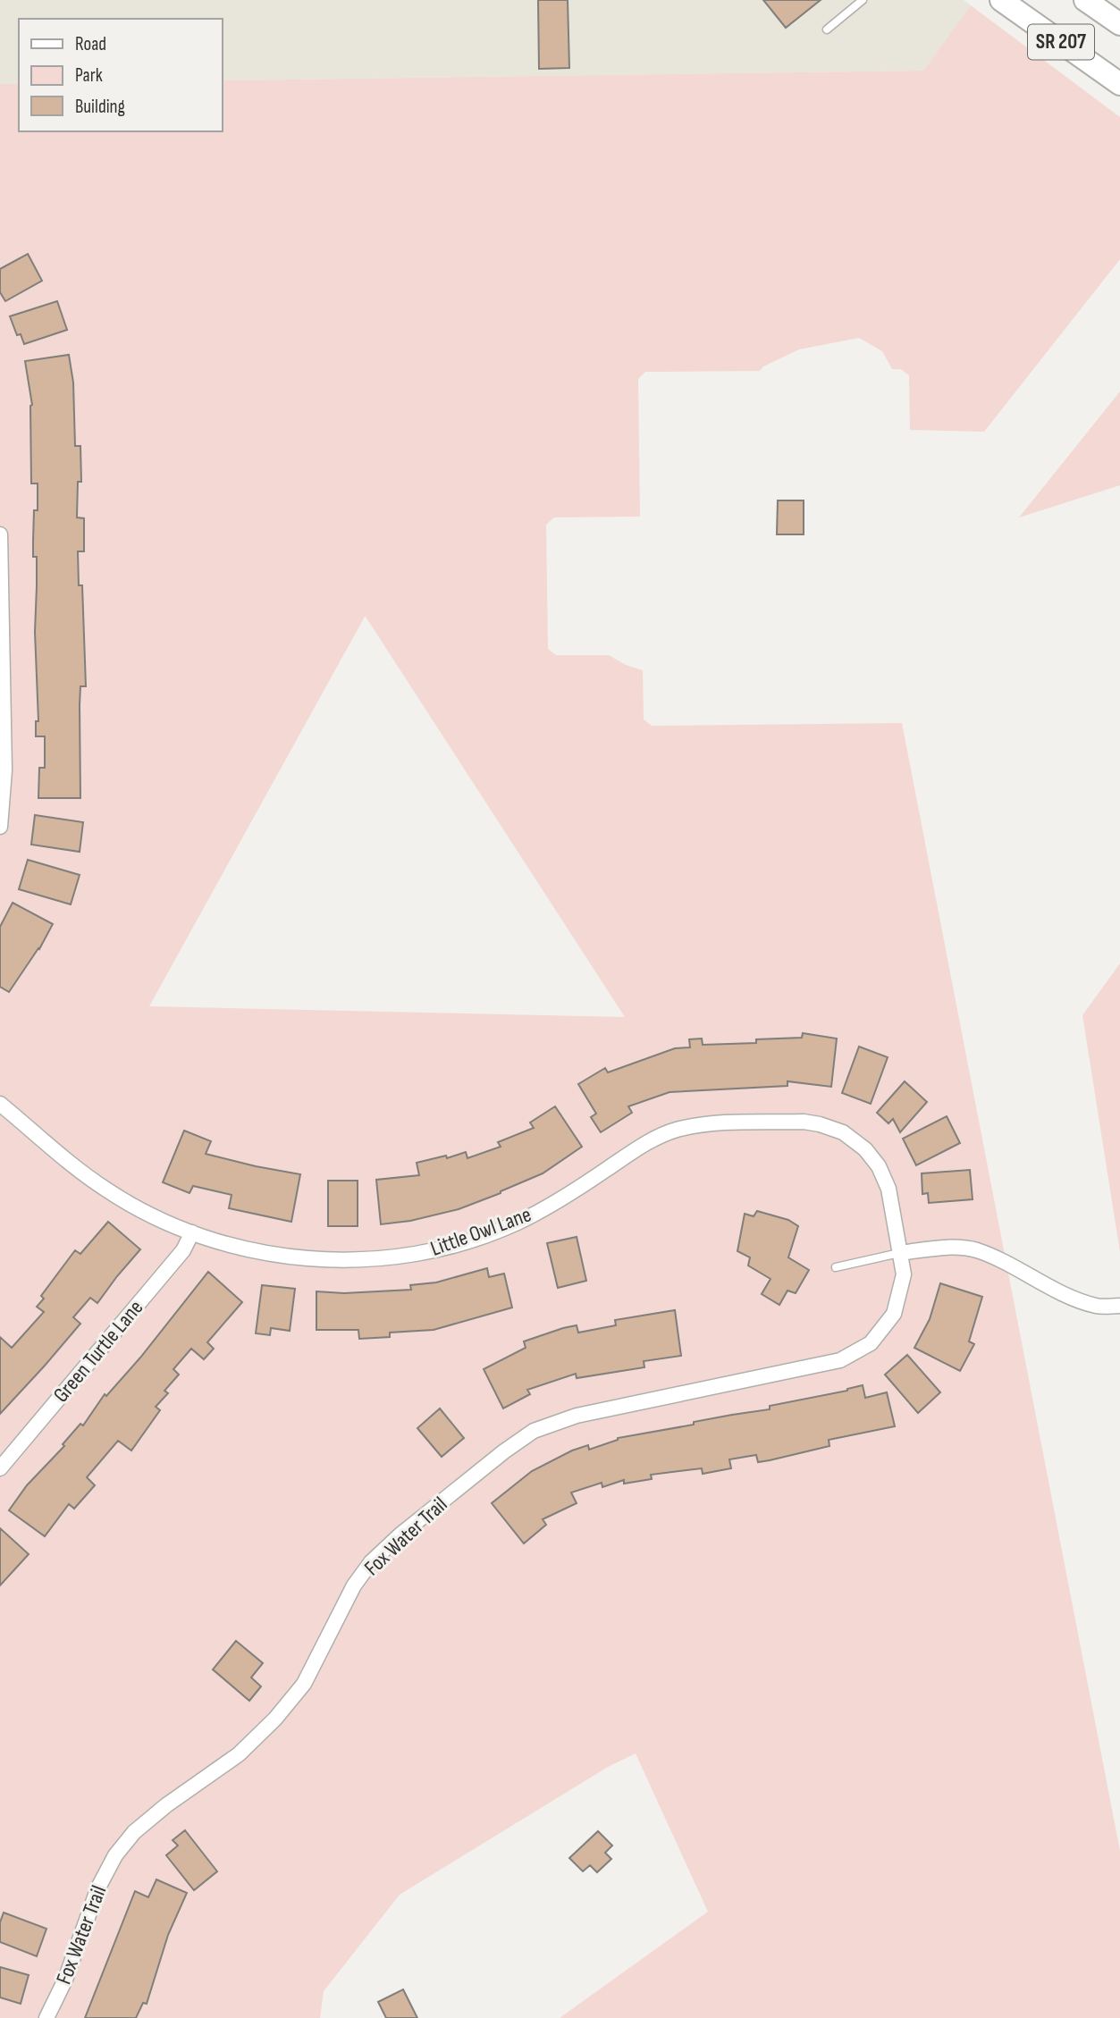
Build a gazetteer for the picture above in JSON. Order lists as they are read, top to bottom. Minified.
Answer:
{"streets":{"highway":["SR 207"],"street":["Little Owl Lane","Green Turtle Lane","Fox Water Trail"]},"crossings":[["Little Owl Lane","Green Turtle Lane"],["Little Owl Lane","Fox Water Trail"]],"legend":["Road","Park","Building"]}
